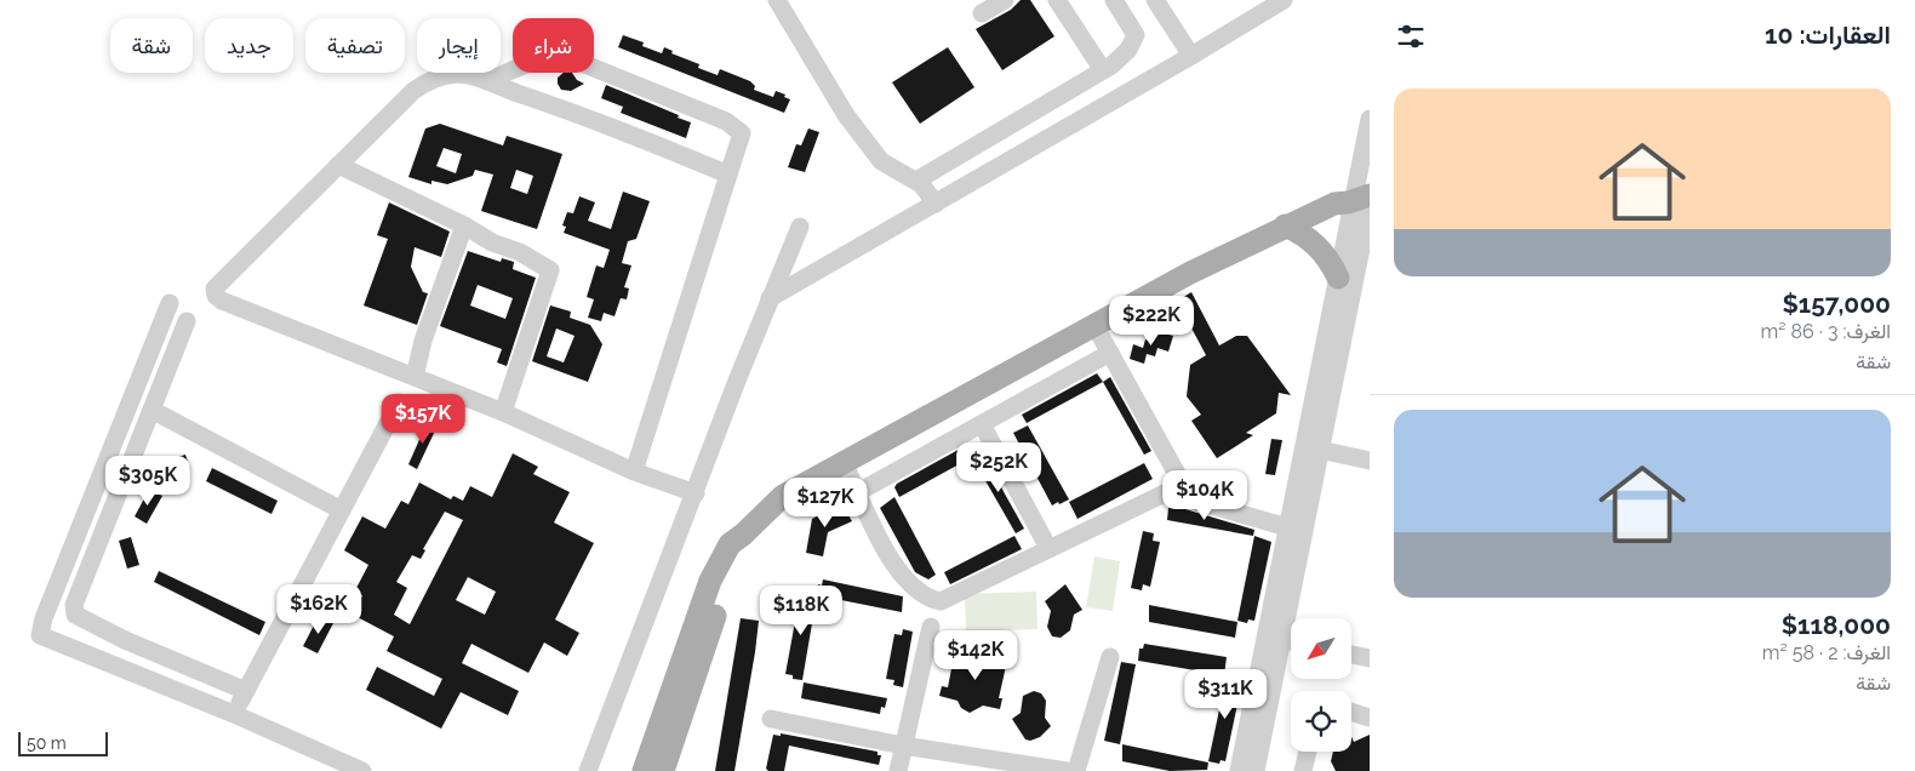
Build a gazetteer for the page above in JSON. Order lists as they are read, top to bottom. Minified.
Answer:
{"scale_bar":"50 m","north":"bottom left","page":{"heading":"العقارات: 10","chip":["شراء","إيجار","تصفية","جديد","شقة"],"list":[{"name":"$157,000","note":"الغرف: 3 · 86 m² · شقة"},{"name":"$118,000","note":"الغرف: 2 · 58 m² · شقة"}],"price":["$222K","$157K","$252K","$305K","$104K","$127K","$162K","$118K","$142K","$311K"],"scale":"50 m"}}
